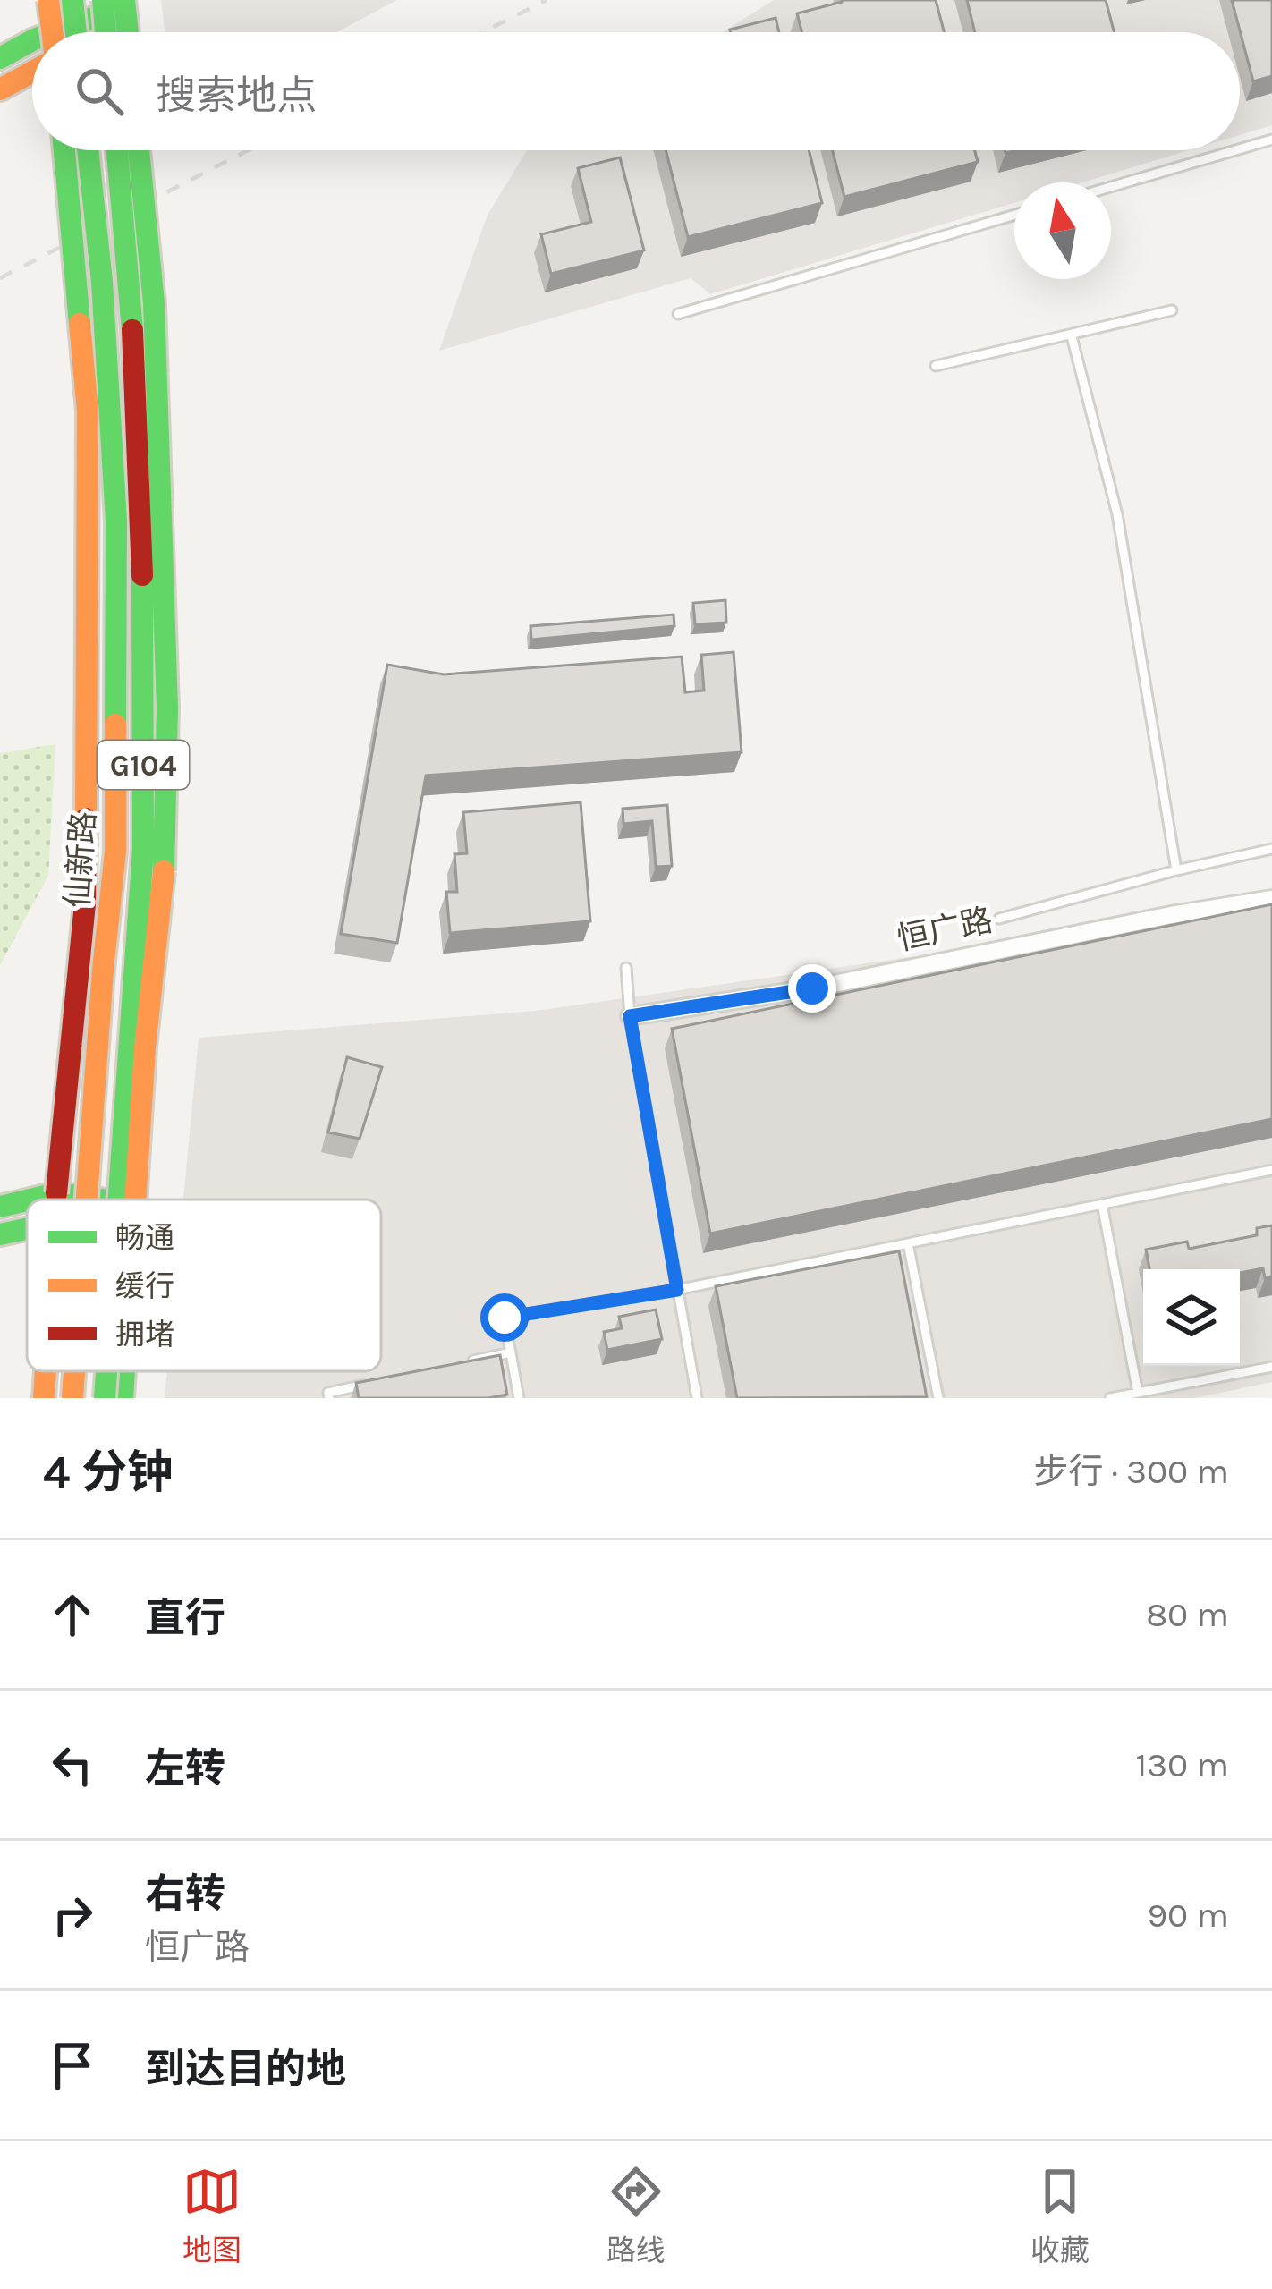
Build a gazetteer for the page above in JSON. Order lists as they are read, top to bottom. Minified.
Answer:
{"streets":{"main road":["G104","仙新路"],"street":["恒广路"]},"legend":["畅通","缓行","拥堵"],"north":"top","page":{"search":"搜索地点","heading":["4 分钟","步行 · 300 m"],"list":[["直行","80 m"],["左转","130 m"],["右转","恒广路","90 m"],"到达目的地"],"nav":["地图","路线","收藏"]}}
